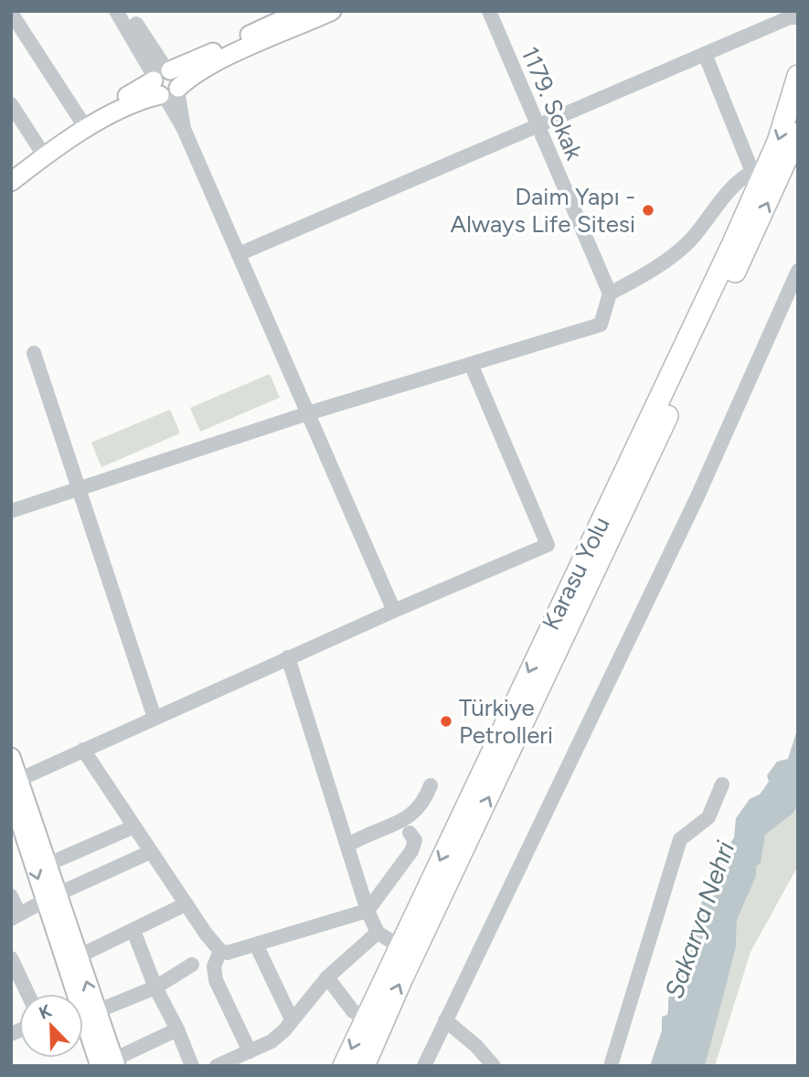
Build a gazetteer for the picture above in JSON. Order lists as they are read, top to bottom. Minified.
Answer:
{"streets":{"highway":["Karasu Yolu"],"street":["1179. Sokak"]},"water":["Sakarya Nehri"],"places":["Daim Yapı - Always Life Sitesi","Türkiye Petrolleri"],"north":"top left"}
